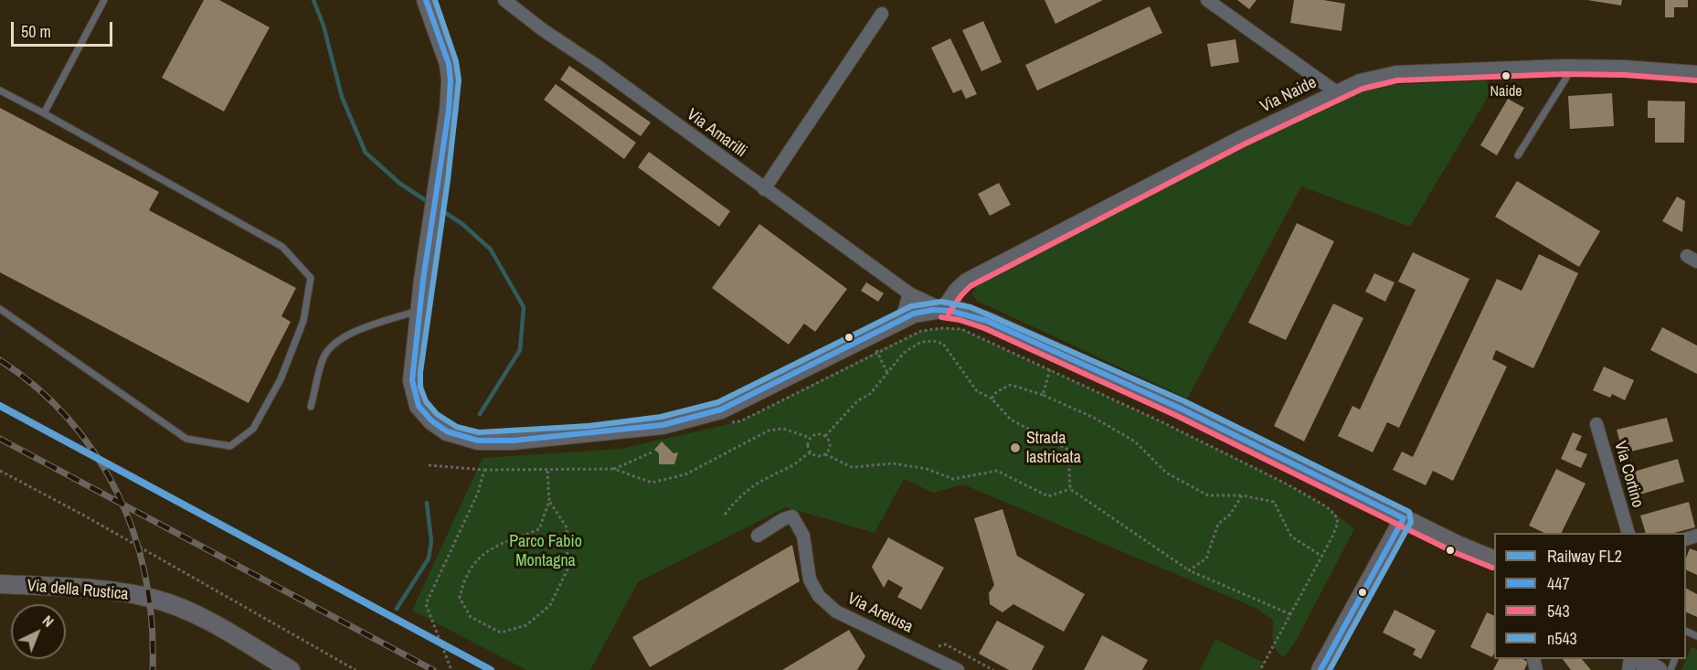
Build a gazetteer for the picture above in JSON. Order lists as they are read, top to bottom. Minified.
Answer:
{"streets":{"street":["Via Naide","Via Amarilli","Via Cortino","Via della Rustica","Via Aretusa"]},"crossings":[["Via Naide","Via Amarilli"]],"parks":["Parco Fabio Montagna"],"places":["Naide","Strada lastricata"],"lines":["transit line 447","transit line n543","transit line 543","rail line FL2"],"legend":["Railway FL2","447","543","n543"],"scale_bar":"50 m","north":"top right"}
